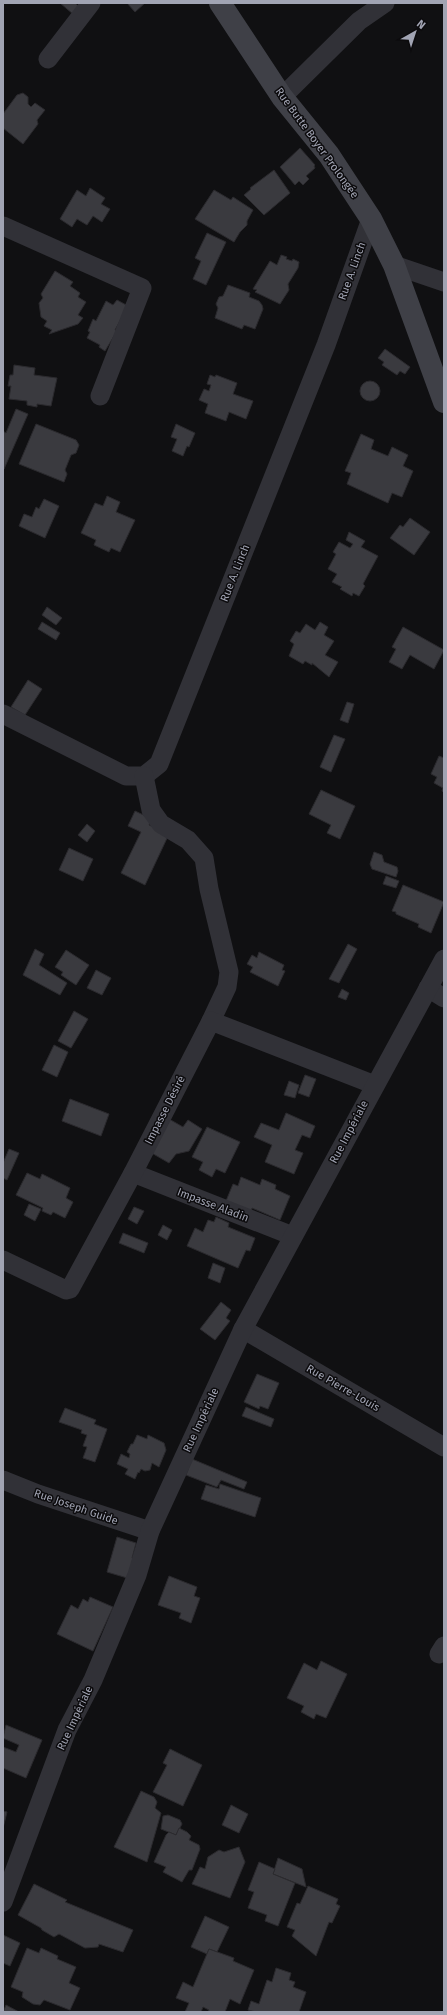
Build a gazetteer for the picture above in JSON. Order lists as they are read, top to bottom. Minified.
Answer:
{"streets":{"street":["Rue Butte Boyer Prolongée","Rue A. Linch","Impasse Désiré","Rue Impériale","Impasse Aladin","Rue Pierre-Louis","Rue Joseph Guide"]},"crossings":[["Rue Butte Boyer Prolongée","Rue A. Linch"],["Rue A. Linch","Impasse Désiré"],["Impasse Désiré","Impasse Aladin"],["Rue Impériale","Impasse Aladin"],["Rue Impériale","Rue Pierre-Louis"],["Rue Impériale","Rue Joseph Guide"]],"north":"top right"}
